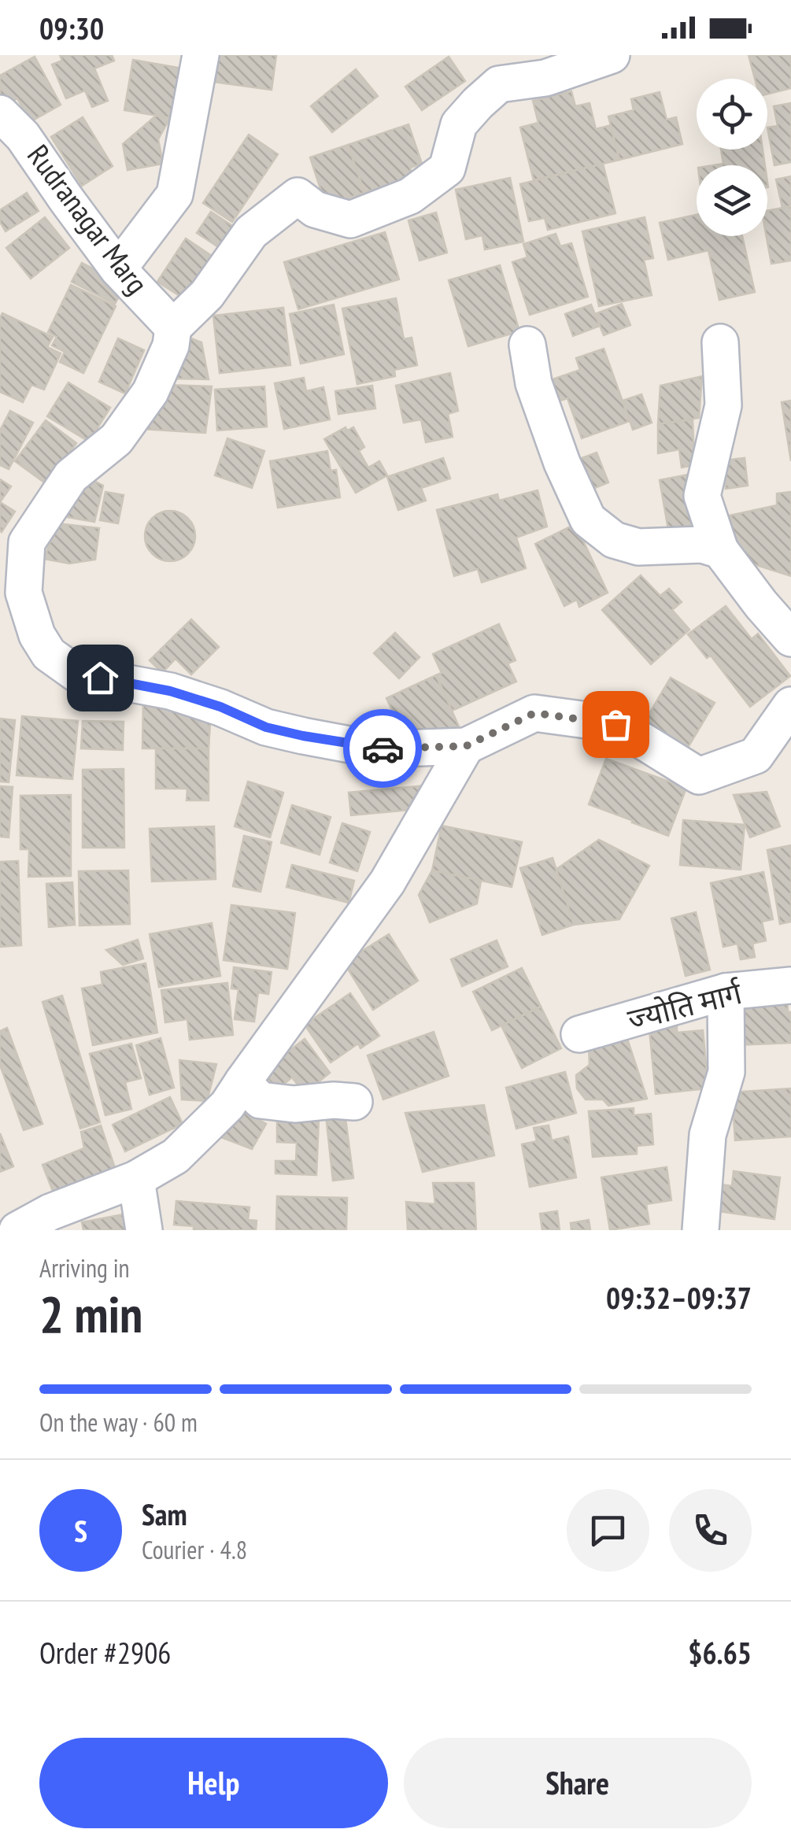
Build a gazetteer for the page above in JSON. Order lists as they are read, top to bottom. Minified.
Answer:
{"streets":{"street":["Rudranagar Marg","ज्योति मार्ग"]},"page":{"status":"09:30","heading":["2 min","Arriving in","09:32–09:37"],"panel":["Sam","Courier · 4.8","Order #2906","$6.65"],"bar":"On the way · 60 m","round":"S","buttons":["Help","Share"]}}
